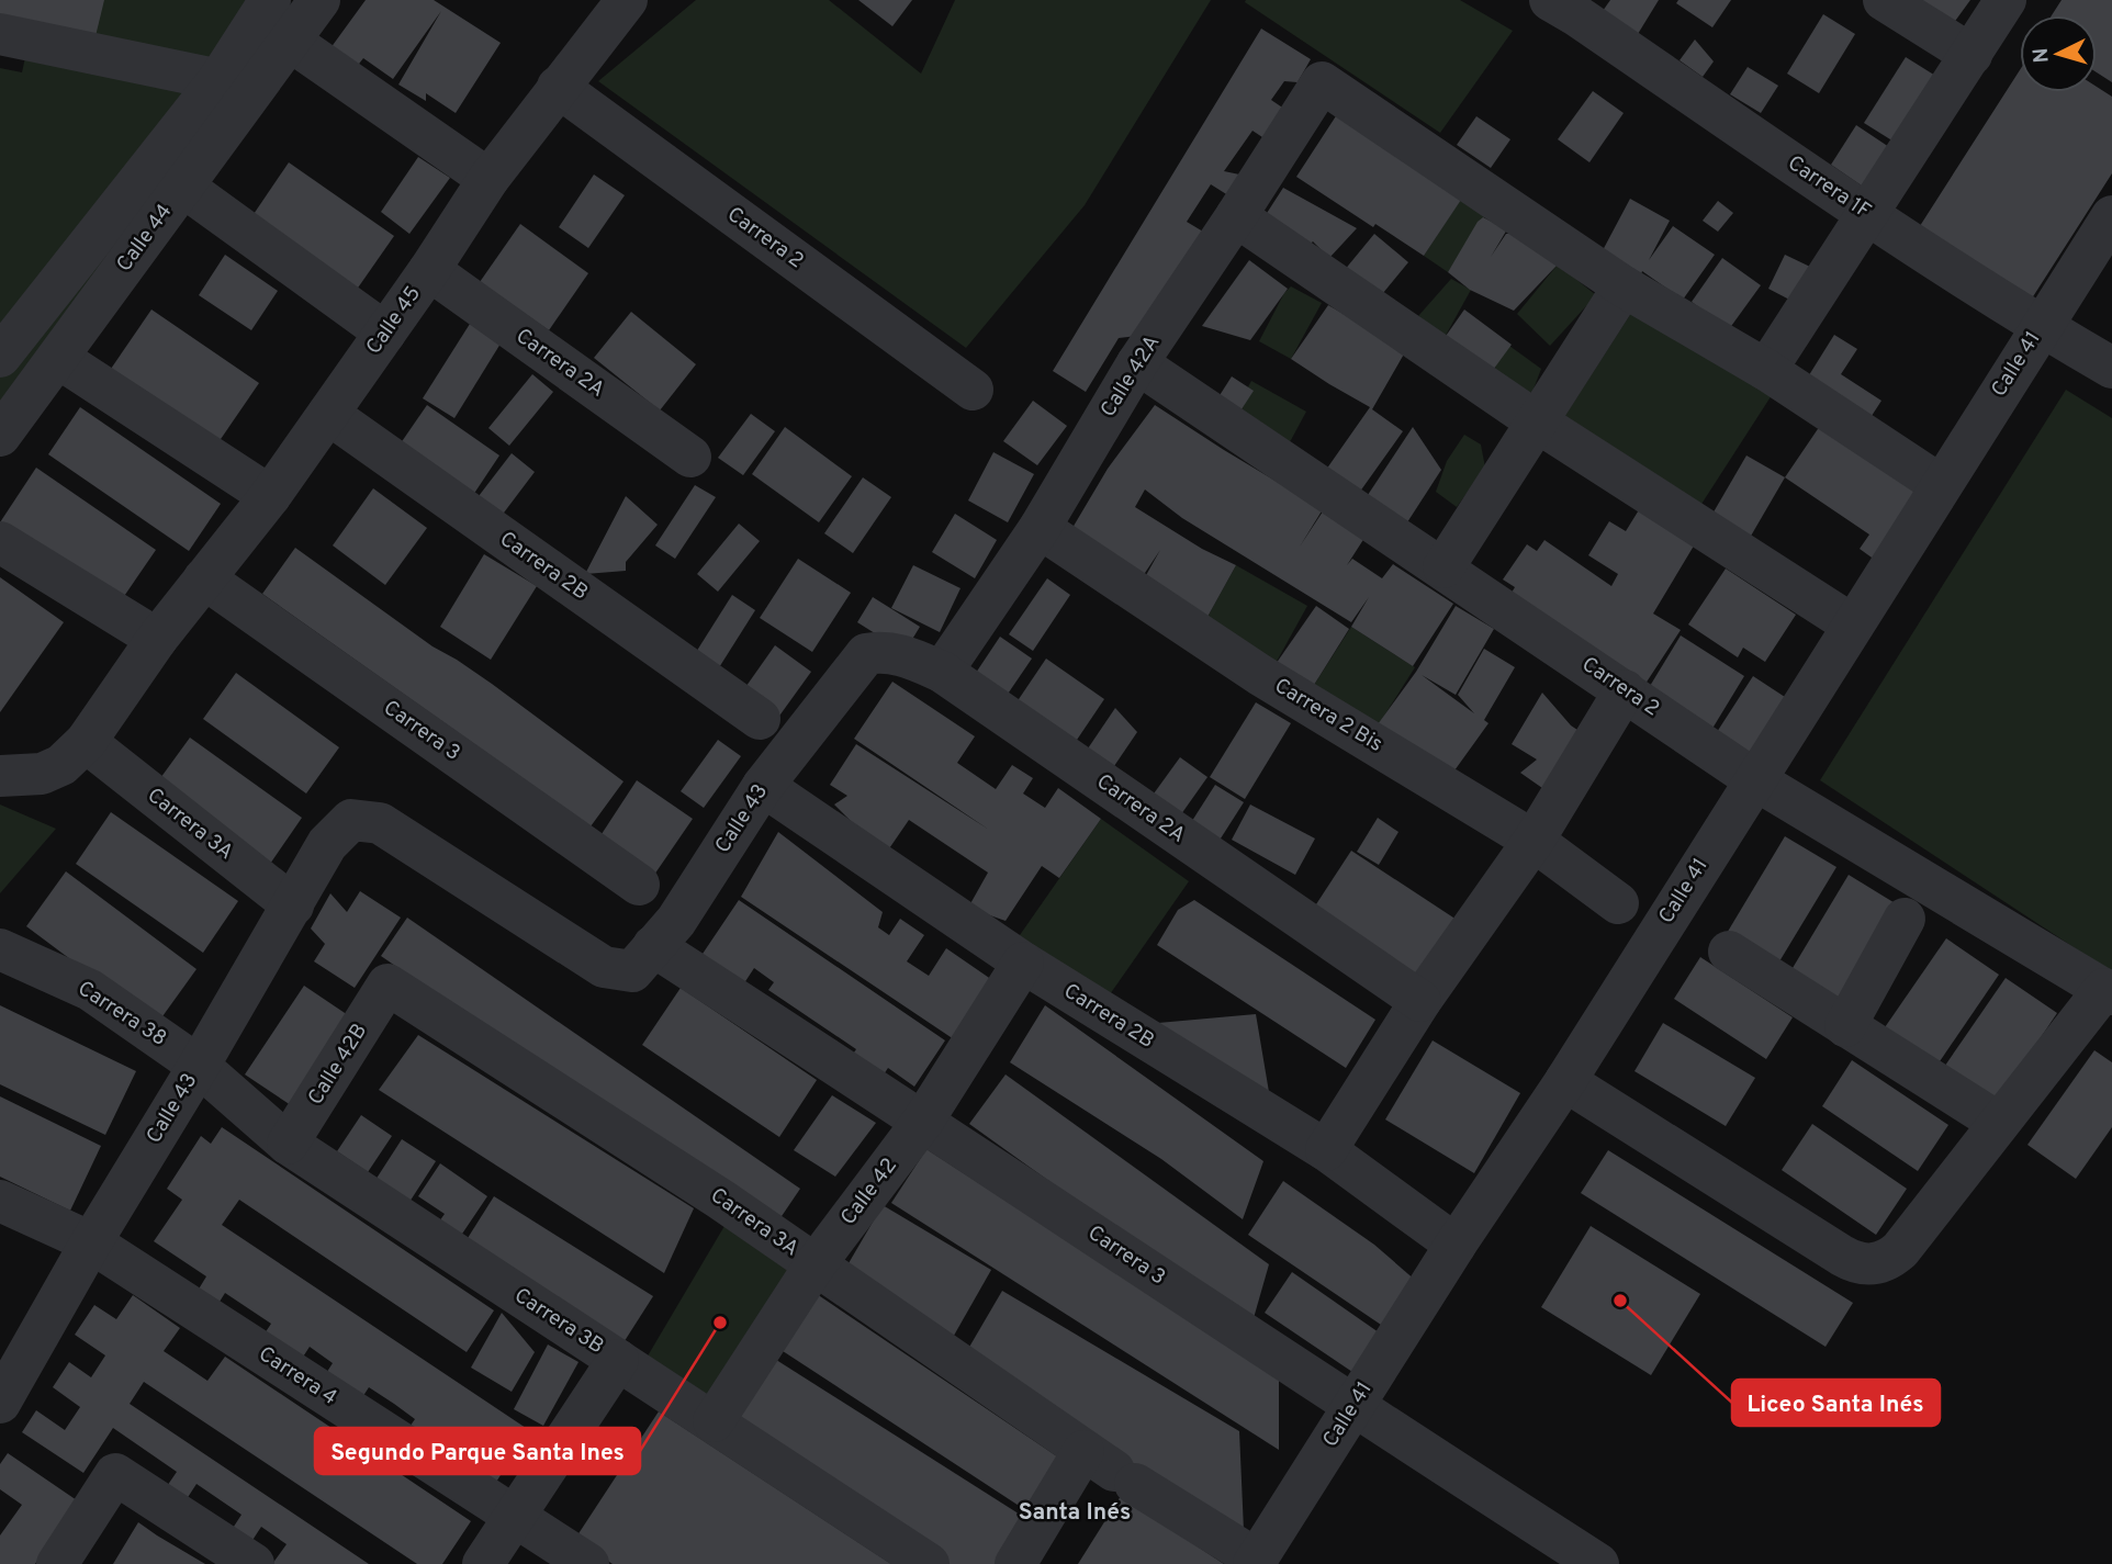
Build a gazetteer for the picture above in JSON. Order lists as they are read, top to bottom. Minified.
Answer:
{"streets":{"street":["Carrera 1F","Calle 44","Carrera 2","Calle 45","Carrera 2A","Calle 41","Calle 42A","Carrera 2B","Carrera 2 Bis","Carrera 3","Calle 43","Carrera 3A","Carrera 38","Calle 42B","Calle 42","Carrera 3B","Carrera 4"]},"crossings":[["Carrera 1F","Calle 41"],["Carrera 2","Calle 45"],["Carrera 2","Calle 41"],["Carrera 2","Calle 42A"],["Calle 45","Carrera 2A"],["Calle 45","Carrera 2B"],["Calle 45","Carrera 3"],["Carrera 2A","Calle 42A"],["Carrera 2A","Calle 43"],["Calle 41","Carrera 2B"],["Calle 41","Carrera 3"],["Calle 41","Carrera 3A"],["Calle 42A","Carrera 2 Bis"],["Carrera 2B","Calle 43"],["Carrera 2B","Calle 42"],["Carrera 3","Calle 43"],["Carrera 3","Calle 42"],["Calle 43","Carrera 3A"],["Calle 43","Carrera 38"],["Calle 43","Carrera 3B"],["Calle 43","Carrera 4"],["Carrera 3A","Calle 42B"],["Carrera 3A","Calle 42"],["Carrera 38","Carrera 3B"],["Calle 42B","Carrera 3B"],["Calle 42","Carrera 3B"]],"districts":["Santa Inés"],"places":["Liceo Santa Inés","Segundo Parque Santa Ines"],"north":"left"}
